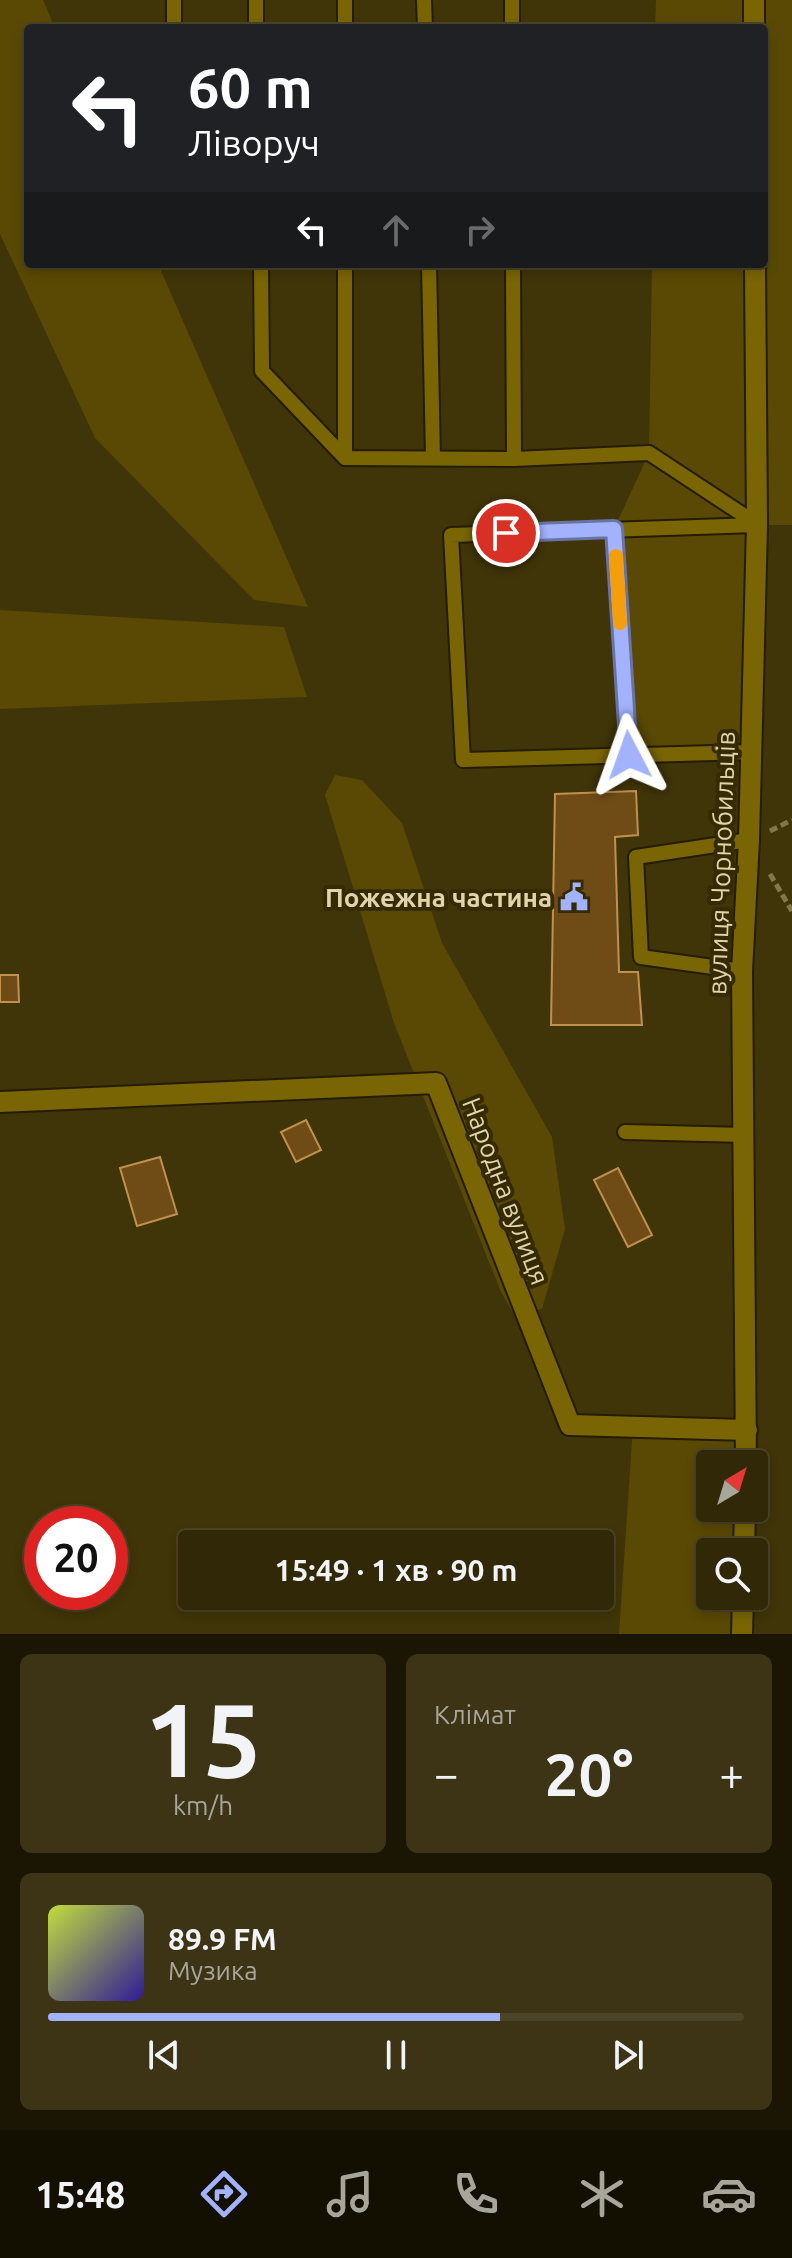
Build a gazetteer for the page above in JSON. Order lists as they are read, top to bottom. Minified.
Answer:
{"streets":{"street":["вулиця Чорнобильців","Народна вулиця"]},"crossings":[["вулиця Чорнобильців","Народна вулиця"]],"places":{"public building":["Пожежна частина"]},"north":"top right","page":{"turn":["60 m","Ліворуч"],"limit":"20","trip":"15:49 · 1 хв · 90 m","tile":[["15","km/h"],"Клімат"],"heat":["−","20°","+"],"song":["89.9 FM","Музика"],"tabs":"15:48"}}
